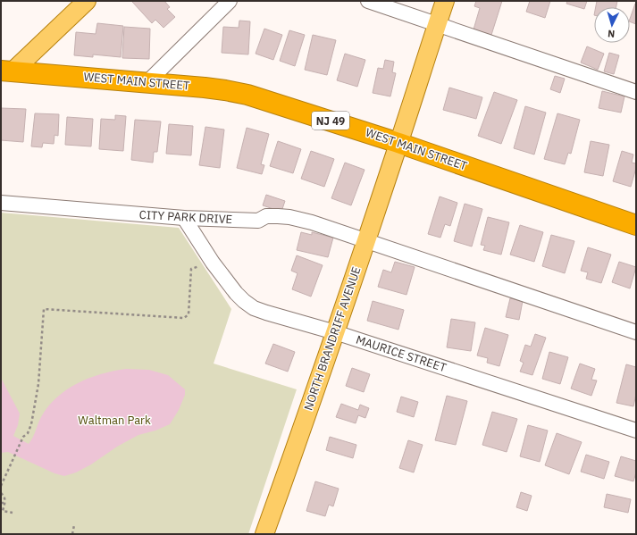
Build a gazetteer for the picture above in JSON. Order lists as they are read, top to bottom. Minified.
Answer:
{"streets":{"highway":["WEST MAIN STREET","NJ 49"],"main road":["NORTH BRANDRIFF AVENUE"],"street":["CITY PARK DRIVE","MAURICE STREET"]},"crossings":[["WEST MAIN STREET","NORTH BRANDRIFF AVENUE"],["CITY PARK DRIVE","NORTH BRANDRIFF AVENUE"],["CITY PARK DRIVE","MAURICE STREET"],["NORTH BRANDRIFF AVENUE","MAURICE STREET"]],"parks":["Waltman Park"],"north":"bottom"}
